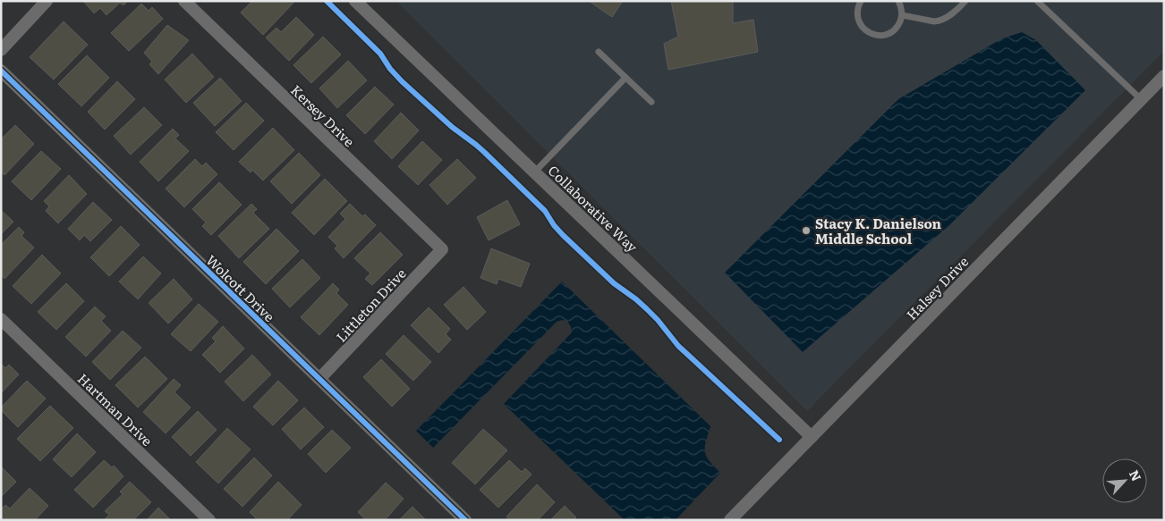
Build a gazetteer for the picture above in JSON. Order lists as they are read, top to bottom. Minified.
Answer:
{"streets":{"street":["Kersey Drive","Collaborative Way","Wolcott Drive","Halsey Drive","Littleton Drive","Hartman Drive"]},"crossings":[["Kersey Drive","Littleton Drive"],["Collaborative Way","Halsey Drive"],["Wolcott Drive","Littleton Drive"]],"places":["Stacy K. Danielson Middle School"],"north":"top right"}
